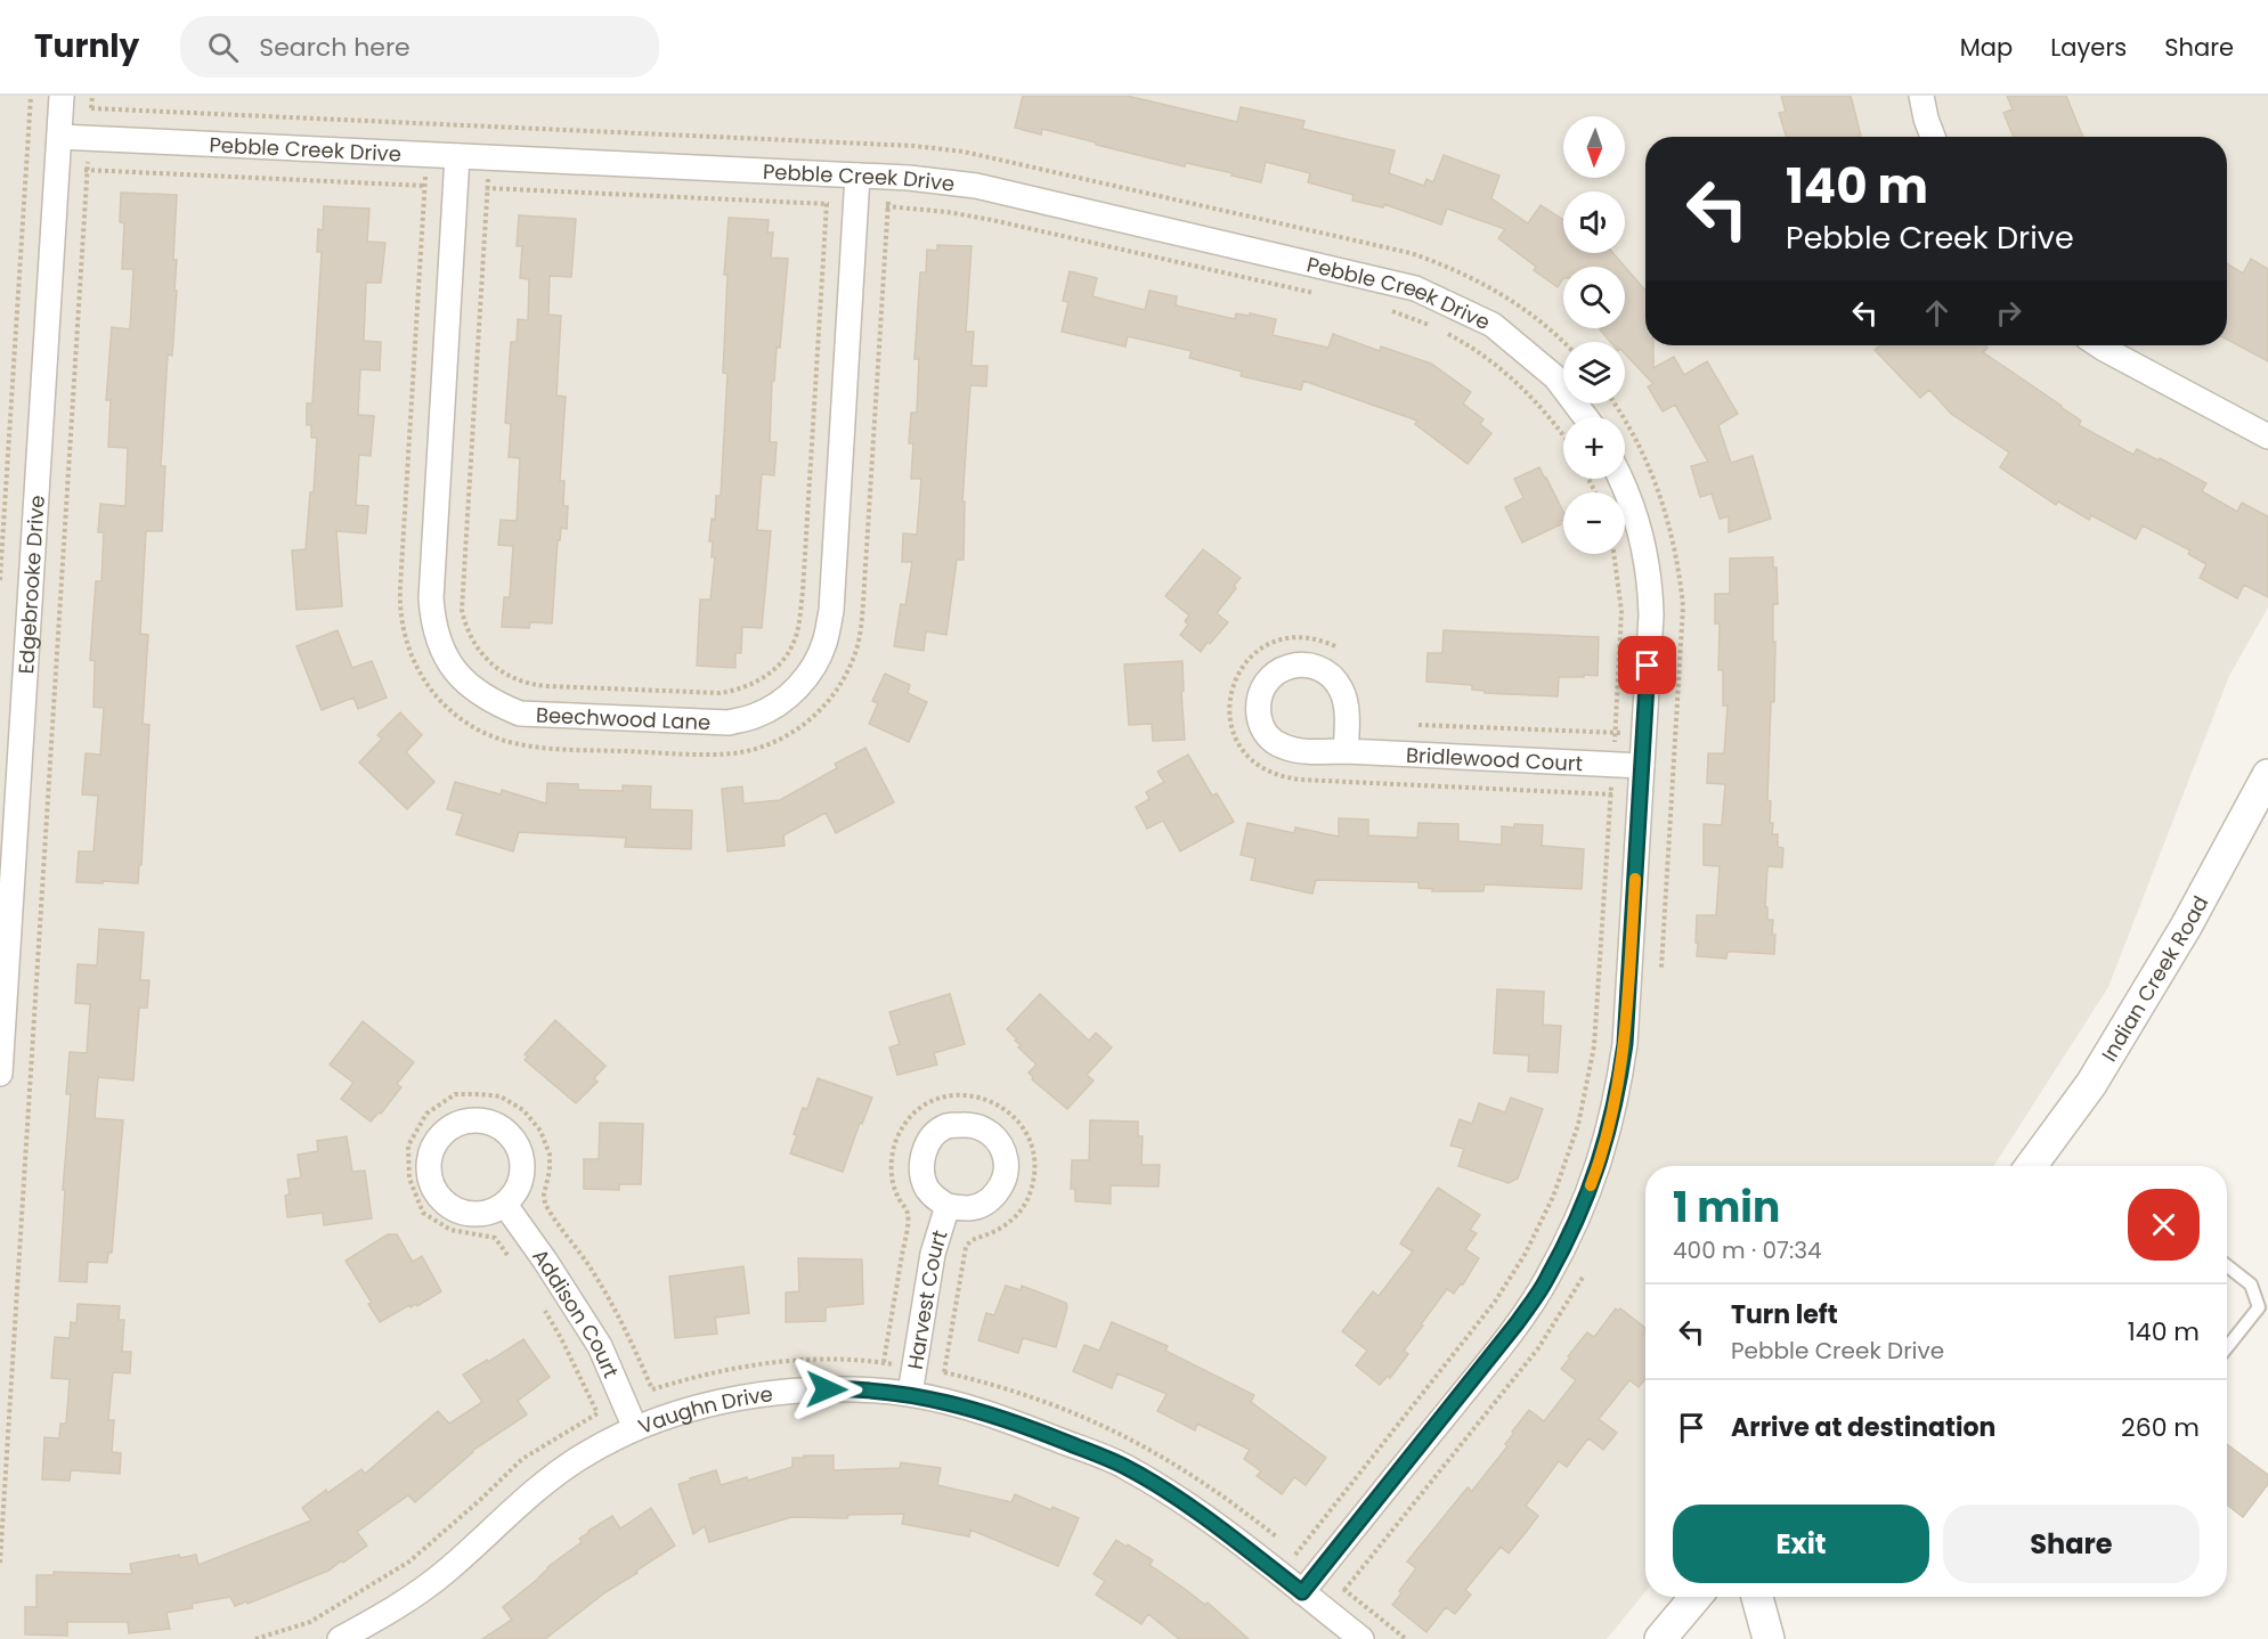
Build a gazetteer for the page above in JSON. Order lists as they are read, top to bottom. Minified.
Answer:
{"streets":{"street":["Pebble Creek Drive","Edgebrooke Drive","Beechwood Lane","Bridlewood Court","Indian Creek Road","Harvest Court","Addison Court","Vaughn Drive"]},"crossings":[["Pebble Creek Drive","Edgebrooke Drive"],["Pebble Creek Drive","Beechwood Lane"],["Harvest Court","Vaughn Drive"],["Addison Court","Vaughn Drive"]],"north":"bottom","page":{"header":"Turnly","search":"Search here","nav":["Map","Layers","Share"],"map_buttons":["+","−"],"turn":["140 m","Pebble Creek Drive"],"heading":["1 min","400 m · 07:34"],"list":[{"name":"Turn left","note":"Pebble Creek Drive","value":"140 m"},{"name":"Arrive at destination","value":"260 m"}],"buttons":["Exit","Share"]}}
